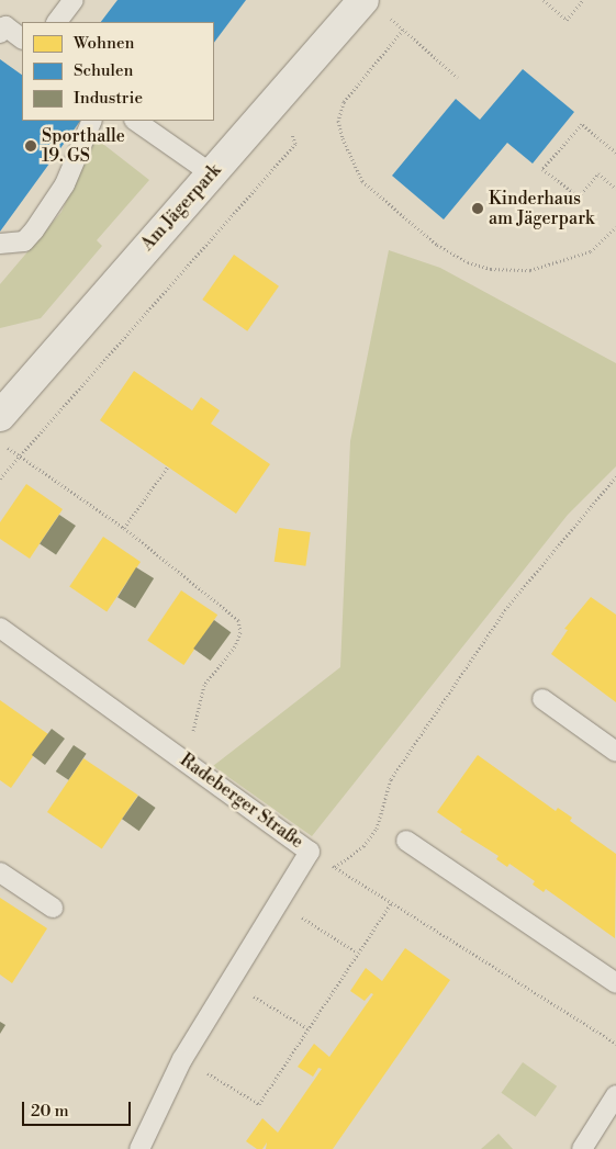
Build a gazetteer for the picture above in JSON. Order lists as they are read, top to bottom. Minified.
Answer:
{"streets":{"street":["Am Jägerpark"],"lane":["Radeberger Straße"]},"places":["Sporthalle 19. GS","Kinderhaus am Jägerpark"],"legend":["Wohnen","Schulen","Industrie"],"scale_bar":"20 m"}
